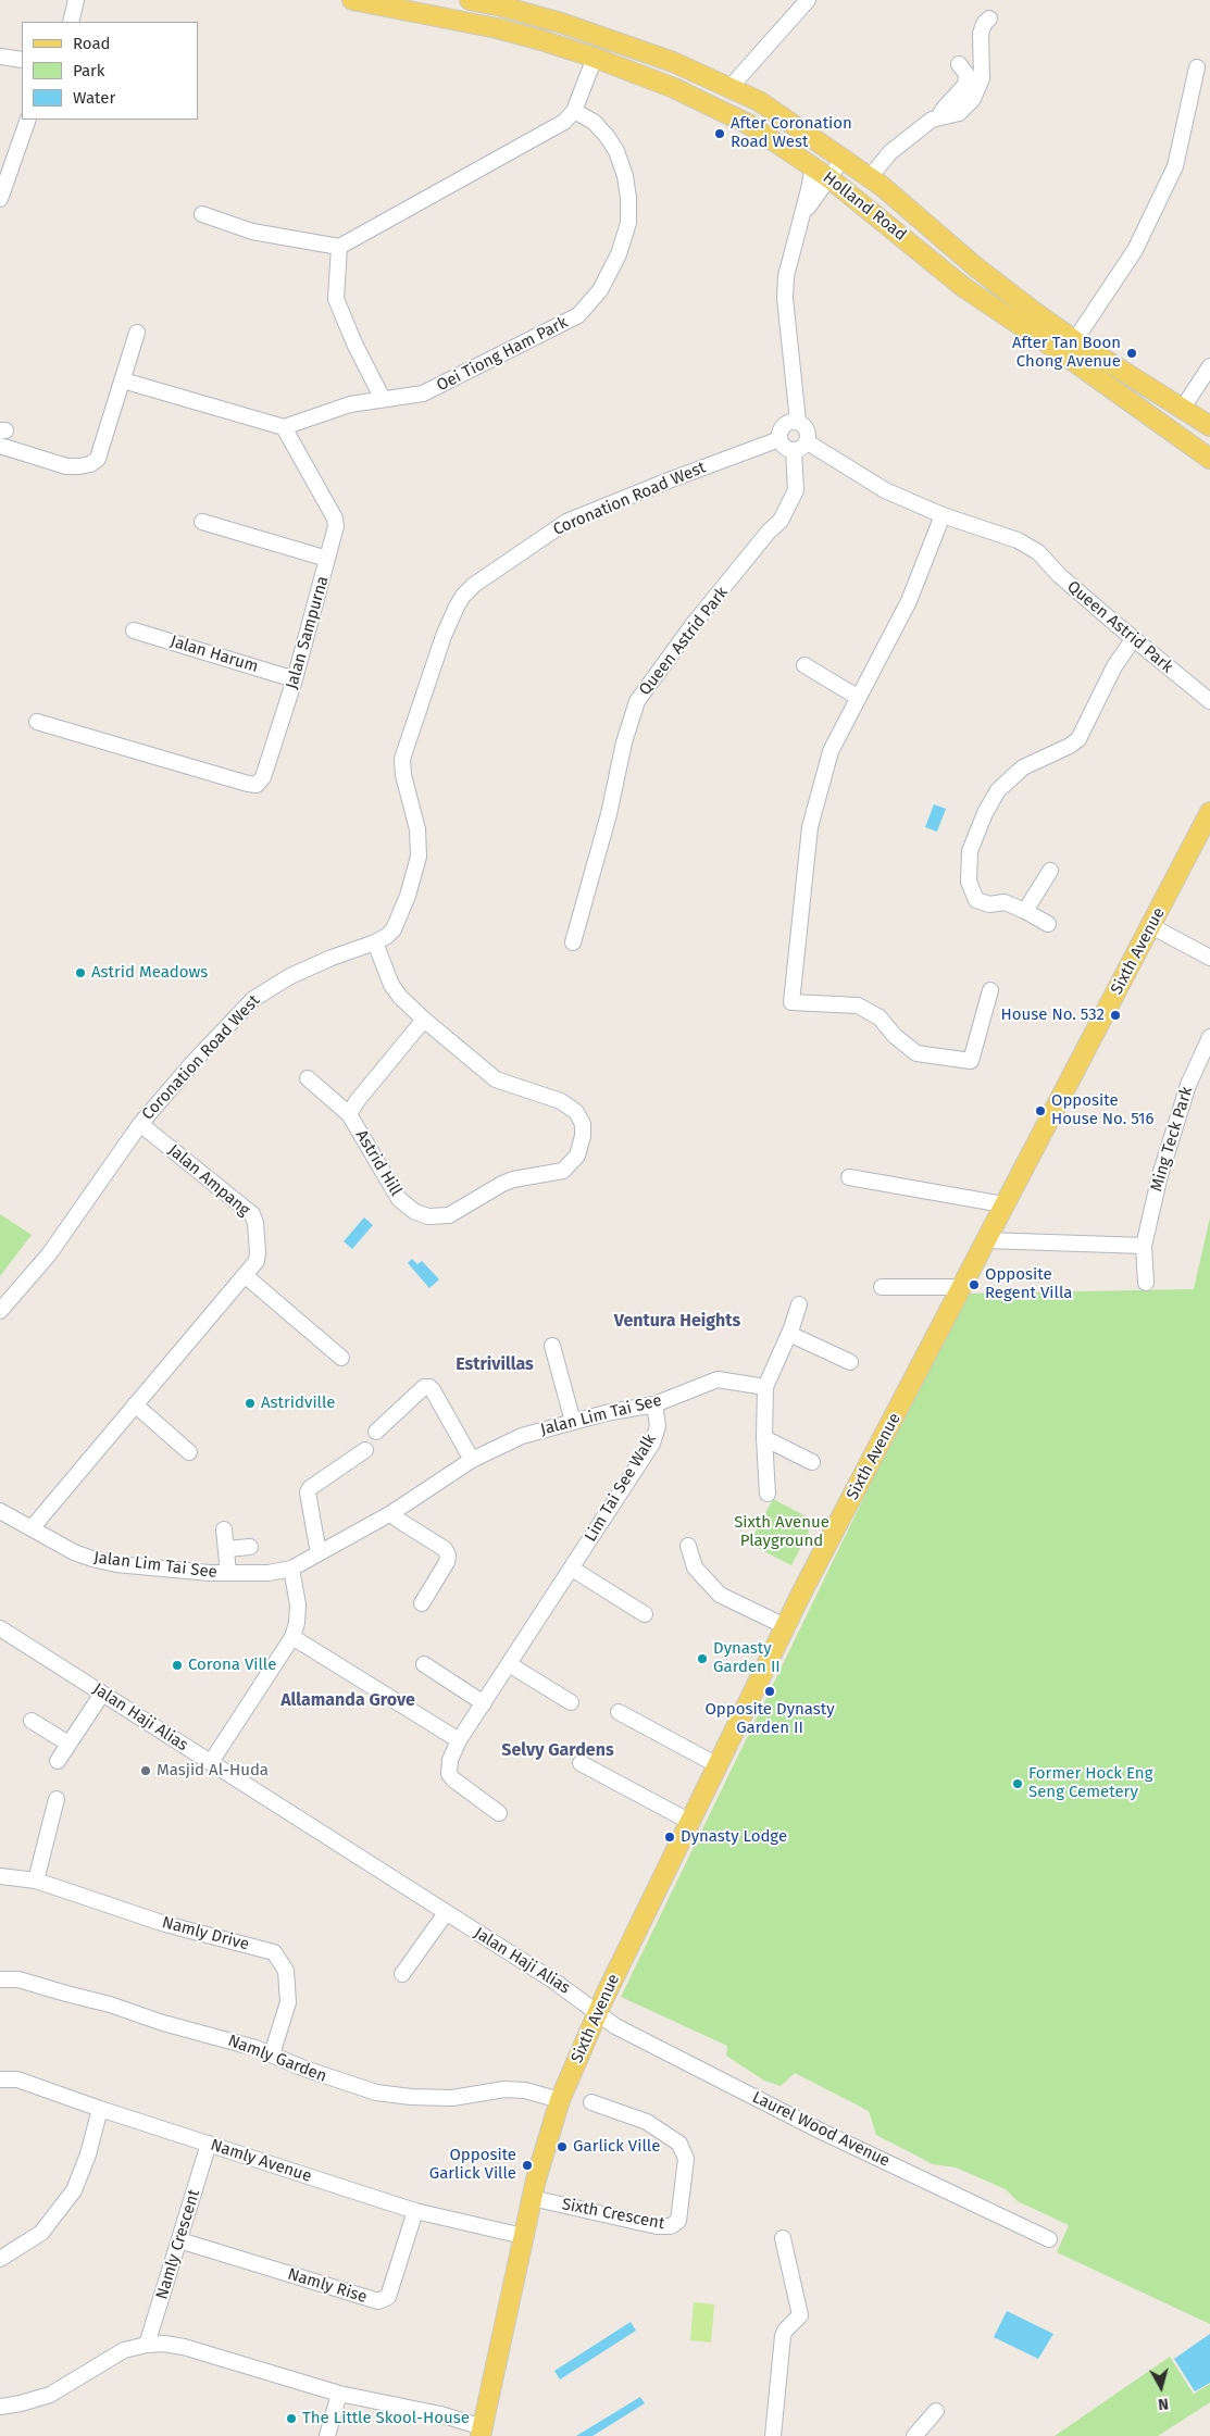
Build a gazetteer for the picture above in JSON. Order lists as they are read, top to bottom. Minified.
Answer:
{"streets":{"main road":["Holland Road","Sixth Avenue"],"street":["Oei Tiong Ham Park","Coronation Road West","Queen Astrid Park","Jalan Sampurna","Jalan Harum","Ming Teck Park","Astrid Hill","Jalan Ampang","Jalan Lim Tai See","Lim Tai See Walk","Jalan Haji Alias","Namly Drive","Namly Garden","Laurel Wood Avenue","Namly Avenue","Sixth Crescent","Namly Crescent","Namly Rise"]},"crossings":[["Oei Tiong Ham Park","Jalan Sampurna"],["Coronation Road West","Queen Astrid Park"],["Coronation Road West","Astrid Hill"],["Coronation Road West","Jalan Ampang"],["Jalan Sampurna","Jalan Harum"],["Sixth Avenue","Jalan Haji Alias"],["Sixth Avenue","Namly Garden"],["Sixth Avenue","Laurel Wood Avenue"],["Sixth Avenue","Namly Avenue"],["Sixth Avenue","Sixth Crescent"],["Jalan Ampang","Jalan Lim Tai See"],["Jalan Lim Tai See","Lim Tai See Walk"],["Jalan Haji Alias","Laurel Wood Avenue"],["Namly Drive","Namly Garden"],["Namly Avenue","Namly Crescent"],["Namly Avenue","Namly Rise"],["Namly Crescent","Namly Rise"]],"districts":["Ventura Heights","Estrivillas","Allamanda Grove","Selvy Gardens"],"parks":["Sixth Avenue Playground"],"places":["After Coronation Road West","After Tan Boon Chong Avenue","Astrid Meadows","House No. 532","Opposite House No. 516","Opposite Regent Villa","Astridville","Dynasty Garden II","Corona Ville","Opposite Dynasty Garden II","Masjid Al-Huda","Former Hock Eng Seng Cemetery","Dynasty Lodge","Garlick Ville","Opposite Garlick Ville","The Little Skool-House"],"legend":["Road","Park","Water"],"north":"bottom"}
